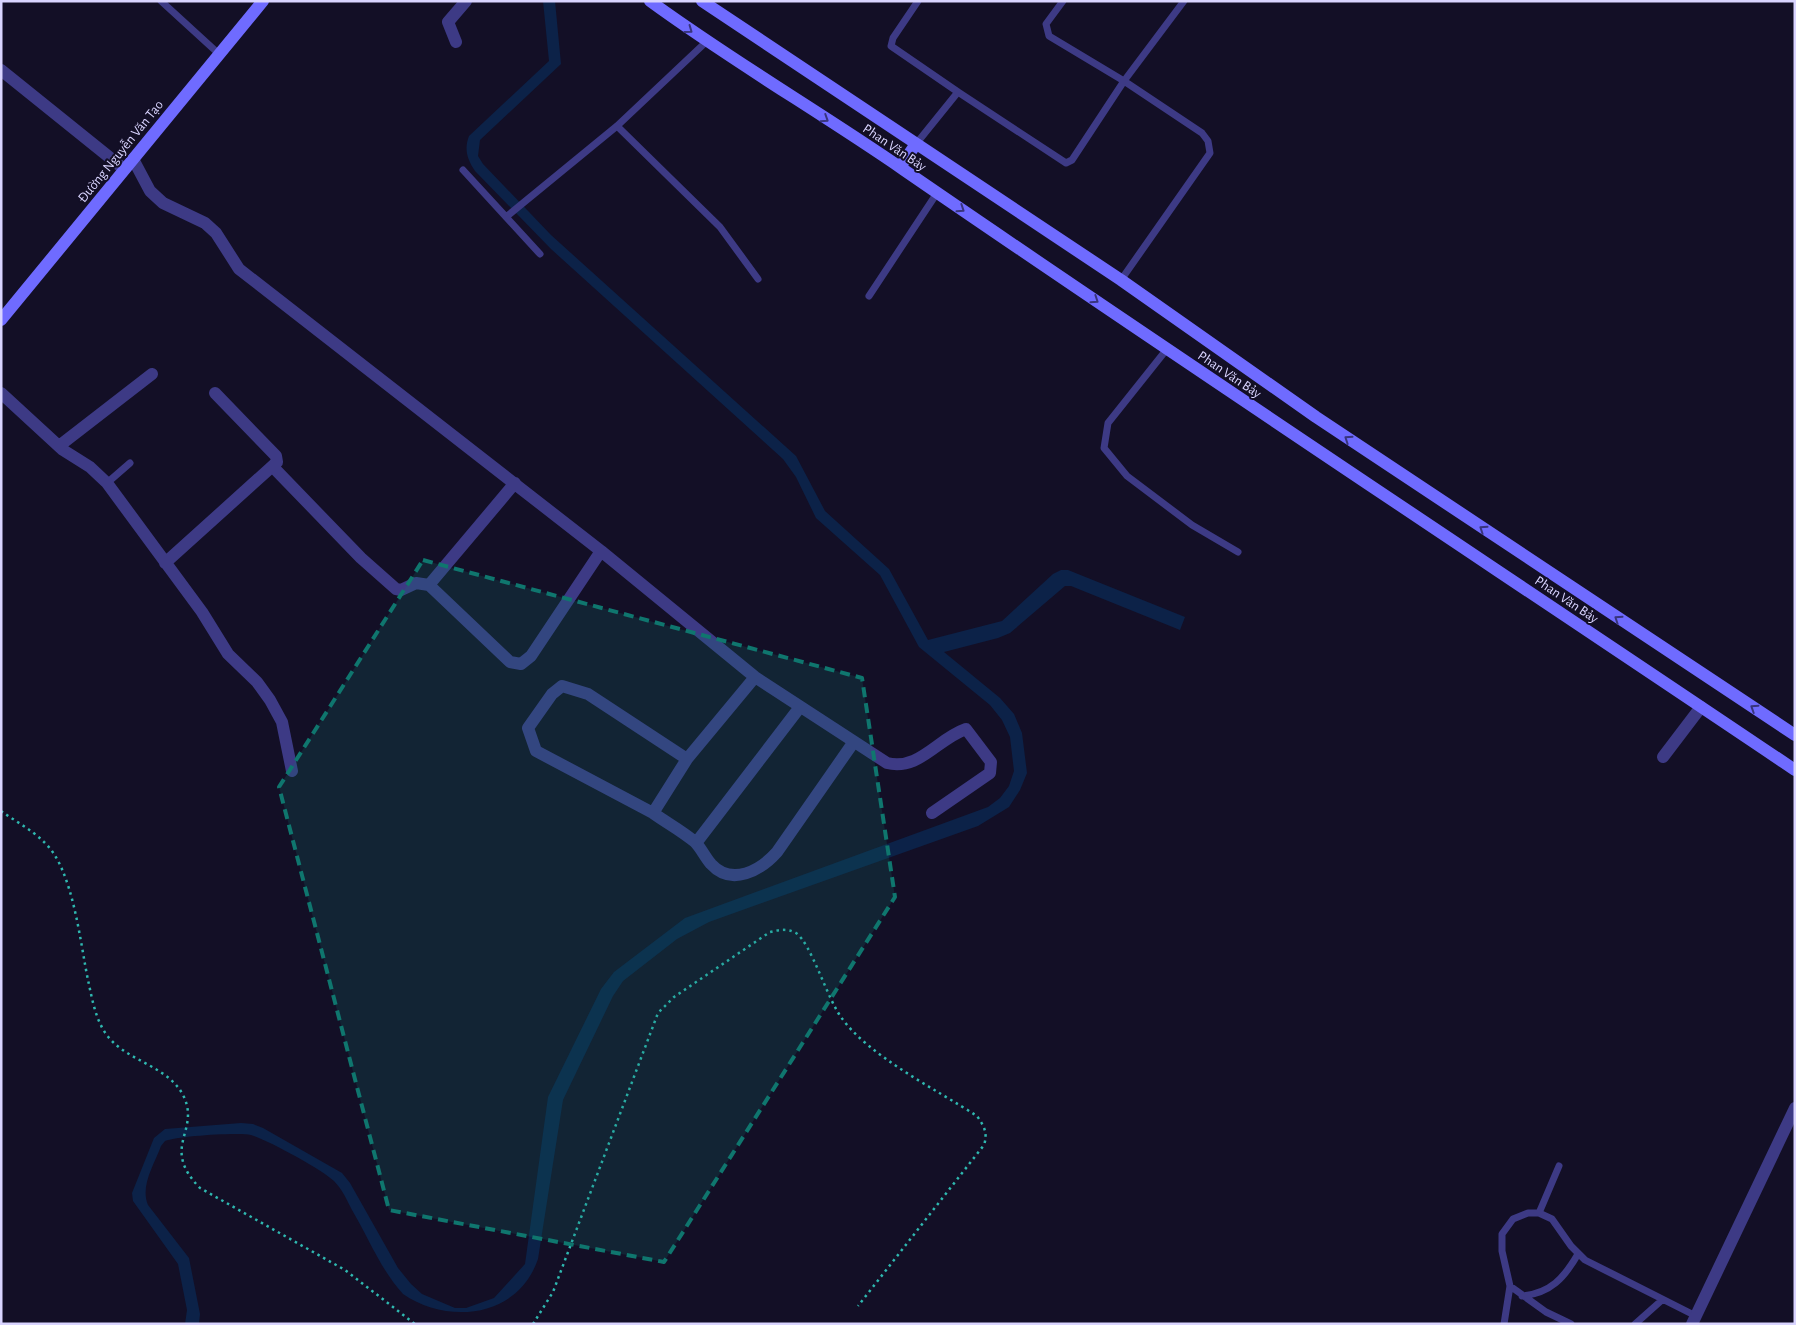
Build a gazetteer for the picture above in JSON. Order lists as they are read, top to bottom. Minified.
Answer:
{"streets":{"main road":["Phan Văn Bảy","Đường Nguyễn Văn Tạo"]}}
